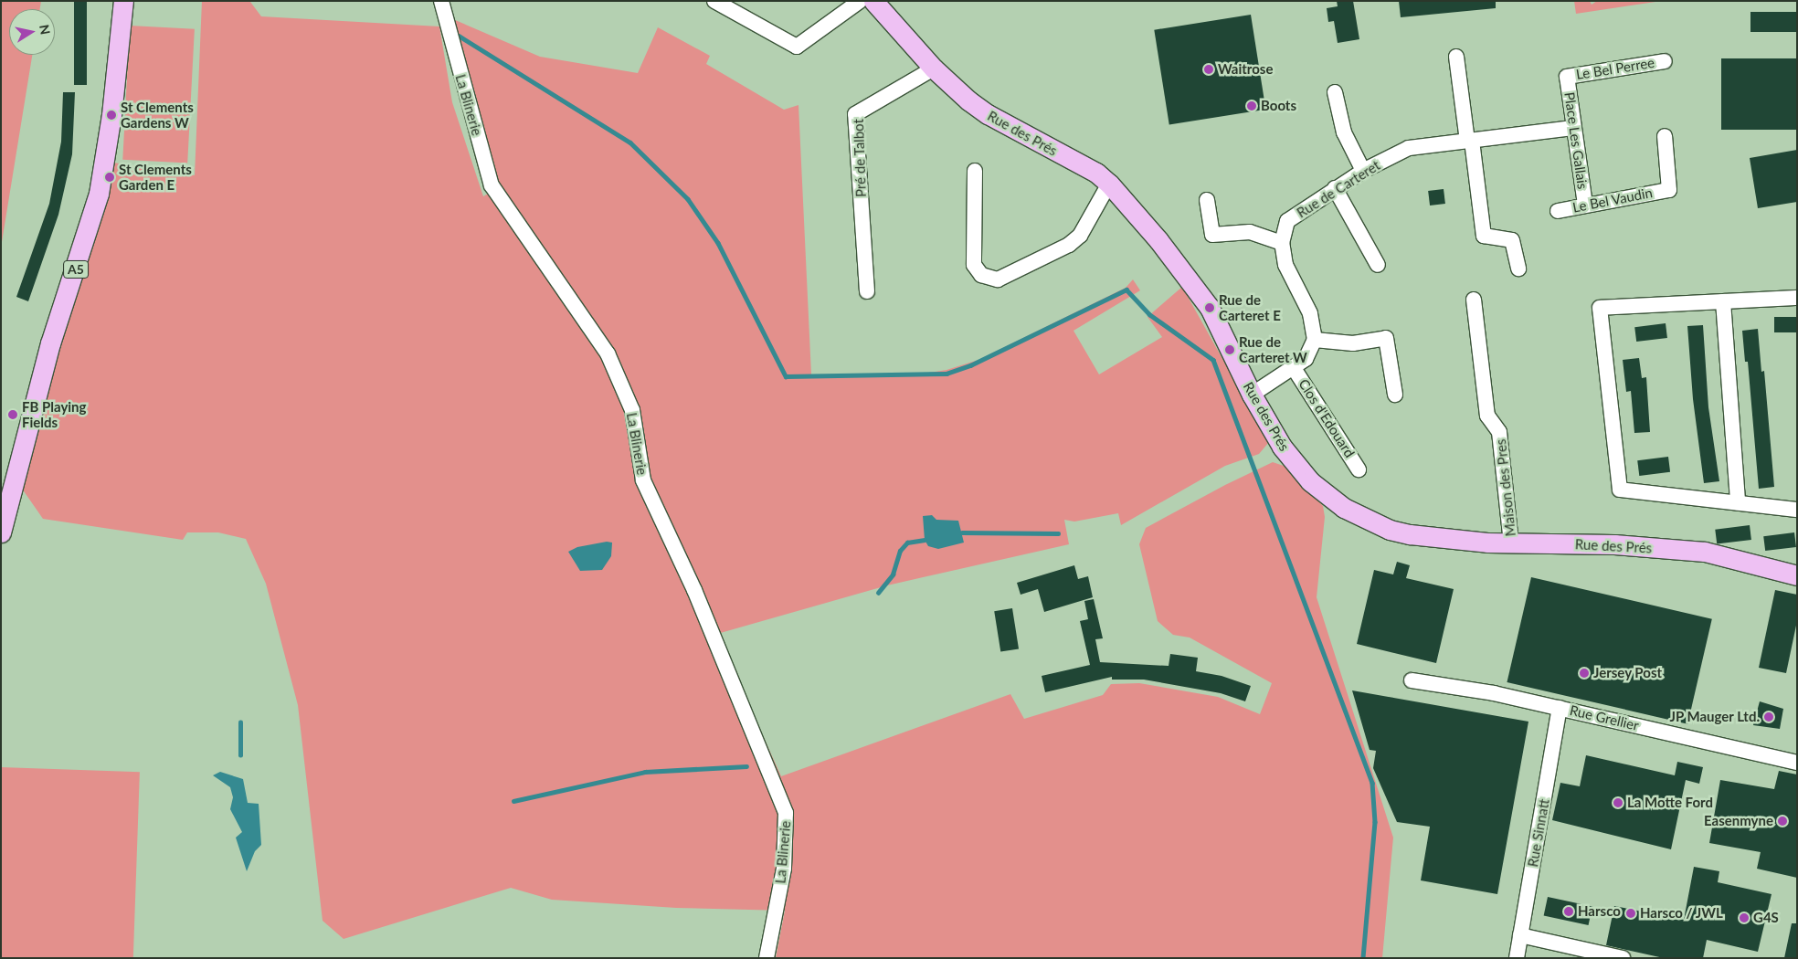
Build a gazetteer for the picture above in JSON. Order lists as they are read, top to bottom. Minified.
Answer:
{"streets":{"main road":["Rue des Prés","A5"],"street":["Le Bel Perree","La Blinerie","Place Les Gallais","Pré de Talbot","Rue de Carteret","Le Bel Vaudin","Clos d'Edouard","Maison des Pres","Rue Grellier","Rue Sinnatt"]},"crossings":[["Le Bel Perree","Place Les Gallais"],["Rue des Prés","Pré de Talbot"],["Rue des Prés","Maison des Pres"],["Place Les Gallais","Rue de Carteret"],["Place Les Gallais","Le Bel Vaudin"],["Rue Grellier","Rue Sinnatt"]],"places":["Waitrose","Boots","St Clements Gardens W","St Clements Garden E","Rue de Carteret E","Rue de Carteret W","FB Playing Fields","Jersey Post","JP Mauger Ltd.","La Motte Ford","Easenmyne","Harsco","Harsco / JWL","G4S"],"north":"right"}
